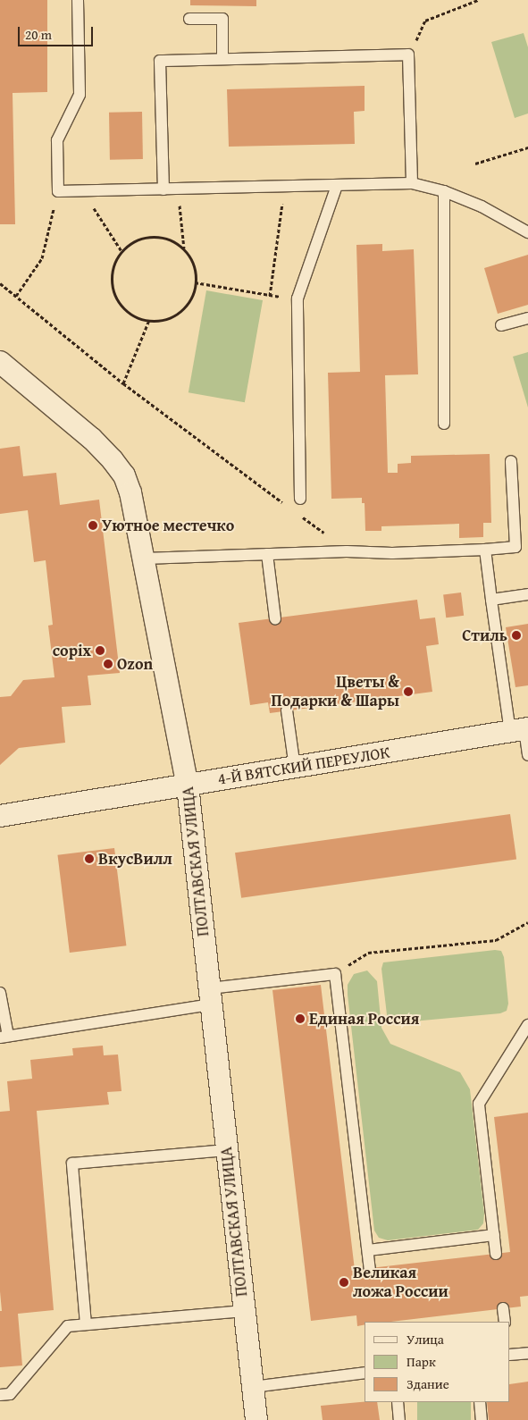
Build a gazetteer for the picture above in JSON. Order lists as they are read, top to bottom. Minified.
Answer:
{"streets":{"street":["4-Й ВЯТСКИЙ ПЕРЕУЛОК","ПОЛТАВСКАЯ УЛИЦА"]},"crossings":[["4-Й ВЯТСКИЙ ПЕРЕУЛОК","ПОЛТАВСКАЯ УЛИЦА"]],"places":["Уютное местечко","Стиль","copix","Ozon","Цветы & Подарки & Шары","ВкусВилл","Единая Россия","Великая ложа России"],"legend":["Улица","Парк","Здание"],"scale_bar":"20 m"}
